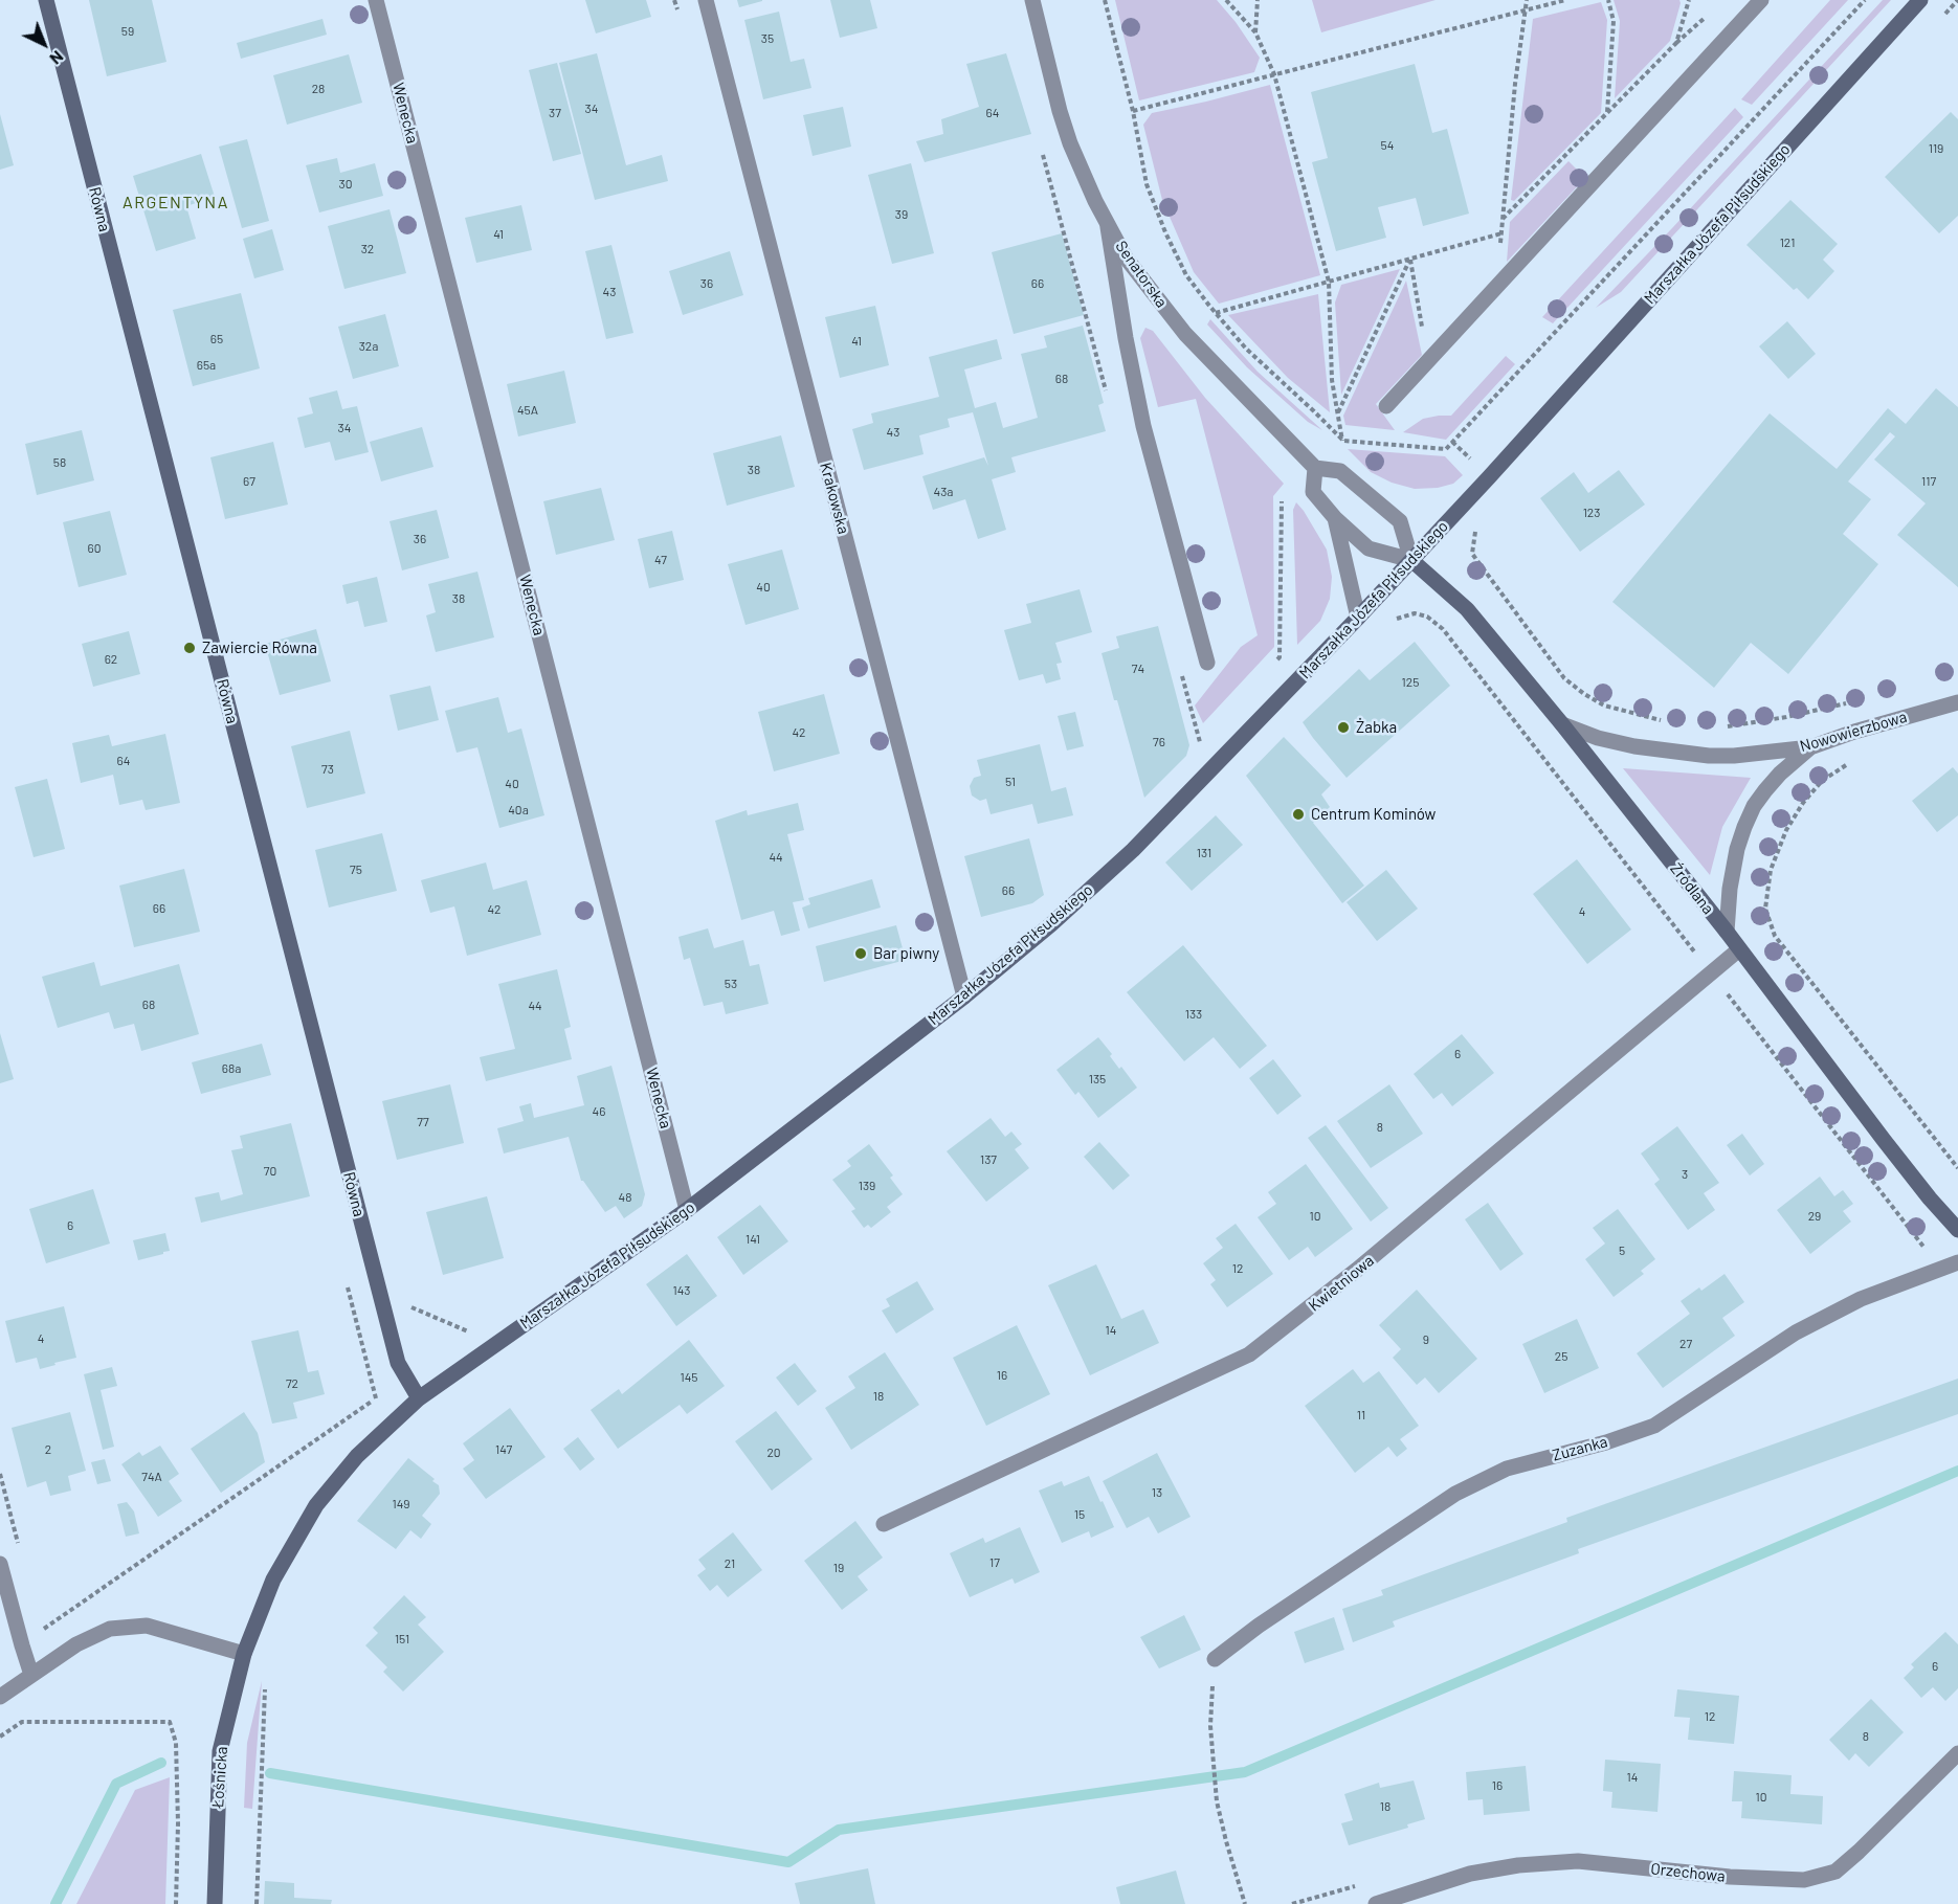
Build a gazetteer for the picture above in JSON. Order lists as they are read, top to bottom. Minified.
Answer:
{"streets":{"street":["Wenecka","Równa","Marszałka Józefa Piłsudskiego","Senatorska","Krakowska","Nowowierzbowa","Źródlana","Kwietniowa","Zuzanka","Łośnicka","Orzechowa"]},"crossings":[["Wenecka","Marszałka Józefa Piłsudskiego"],["Równa","Marszałka Józefa Piłsudskiego"],["Marszałka Józefa Piłsudskiego","Krakowska"],["Marszałka Józefa Piłsudskiego","Źródlana"],["Marszałka Józefa Piłsudskiego","Łośnicka"],["Nowowierzbowa","Źródlana"],["Źródlana","Kwietniowa"]],"districts":["ARGENTYNA"],"places":["Zawiercie Równa","Żabka","Centrum Kominów","Bar piwny"],"house_numbers":["59","35","28","34","37","64","54","119","30","39","41","121","32","36","66","43","65","41","32a","65a","68","45A","34","43","58","38","67","117","43a","123","36","60","47","40","38","62","74","125","42","76","64","73","51","40","40a","131","44","75","66","66","42","4","53","68","44","133","6","68a","135","46","77","8","137","70","3","139","48","10","29","6","141","5","12","143","14","4","9","27","25","16","145","72","18","11","2","147","20","74A","13","149","15","17","21","19","151","6","12","8","14","16","10","18"],"north":"bottom right"}
